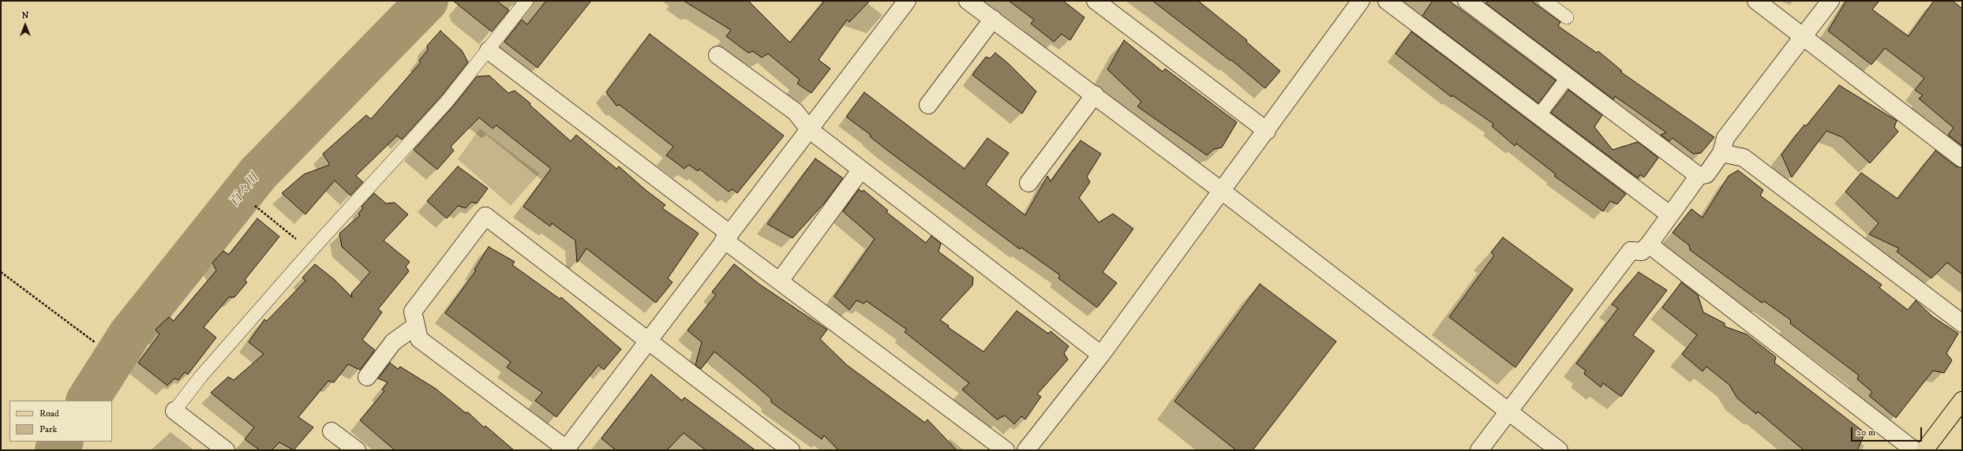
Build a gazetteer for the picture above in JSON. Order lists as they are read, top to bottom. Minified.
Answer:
{"water":["百々川"],"legend":["Road","Park"],"scale_bar":"20 m","north":"top"}
